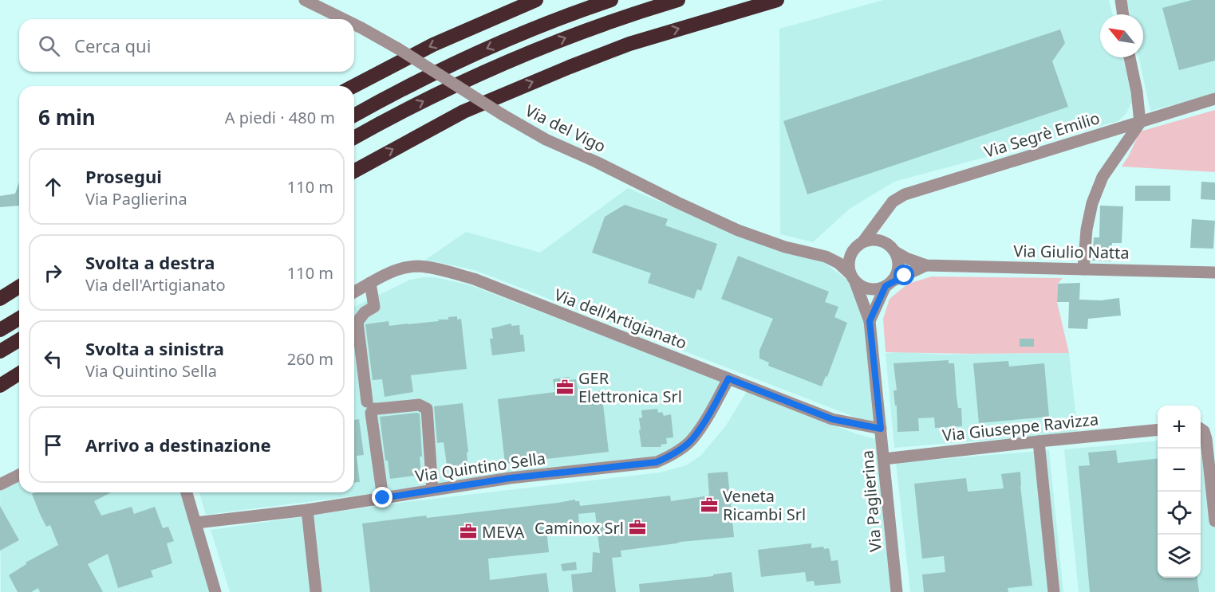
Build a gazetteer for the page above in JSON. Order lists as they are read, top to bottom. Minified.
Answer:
{"streets":{"street":["Via del Vigo","Via Segrè Emilio","Via Giulio Natta","Via dell'Artigianato","Via Giuseppe Ravizza","Via Quintino Sella","Via Paglierina"]},"crossings":[["Via del Vigo","Via Segrè Emilio"],["Via del Vigo","Via Giulio Natta"],["Via del Vigo","Via Paglierina"],["Via Segrè Emilio","Via Giulio Natta"],["Via Segrè Emilio","Via Paglierina"],["Via Giulio Natta","Via Paglierina"],["Via dell'Artigianato","Via Quintino Sella"],["Via dell'Artigianato","Via Paglierina"],["Via Giuseppe Ravizza","Via Paglierina"]],"places":{"office":["GER Elettronica Srl","Veneta Ricambi Srl","Caminox Srl","MEVA"]},"north":"top left","page":{"search":"Cerca qui","heading":["6 min","A piedi · 480 m"],"list":[["Prosegui","Via Paglierina","110 m"],["Svolta a destra","Via dell'Artigianato","110 m"],["Svolta a sinistra","Via Quintino Sella","260 m"],"Arrivo a destinazione"],"map_buttons":["+","−"]}}
